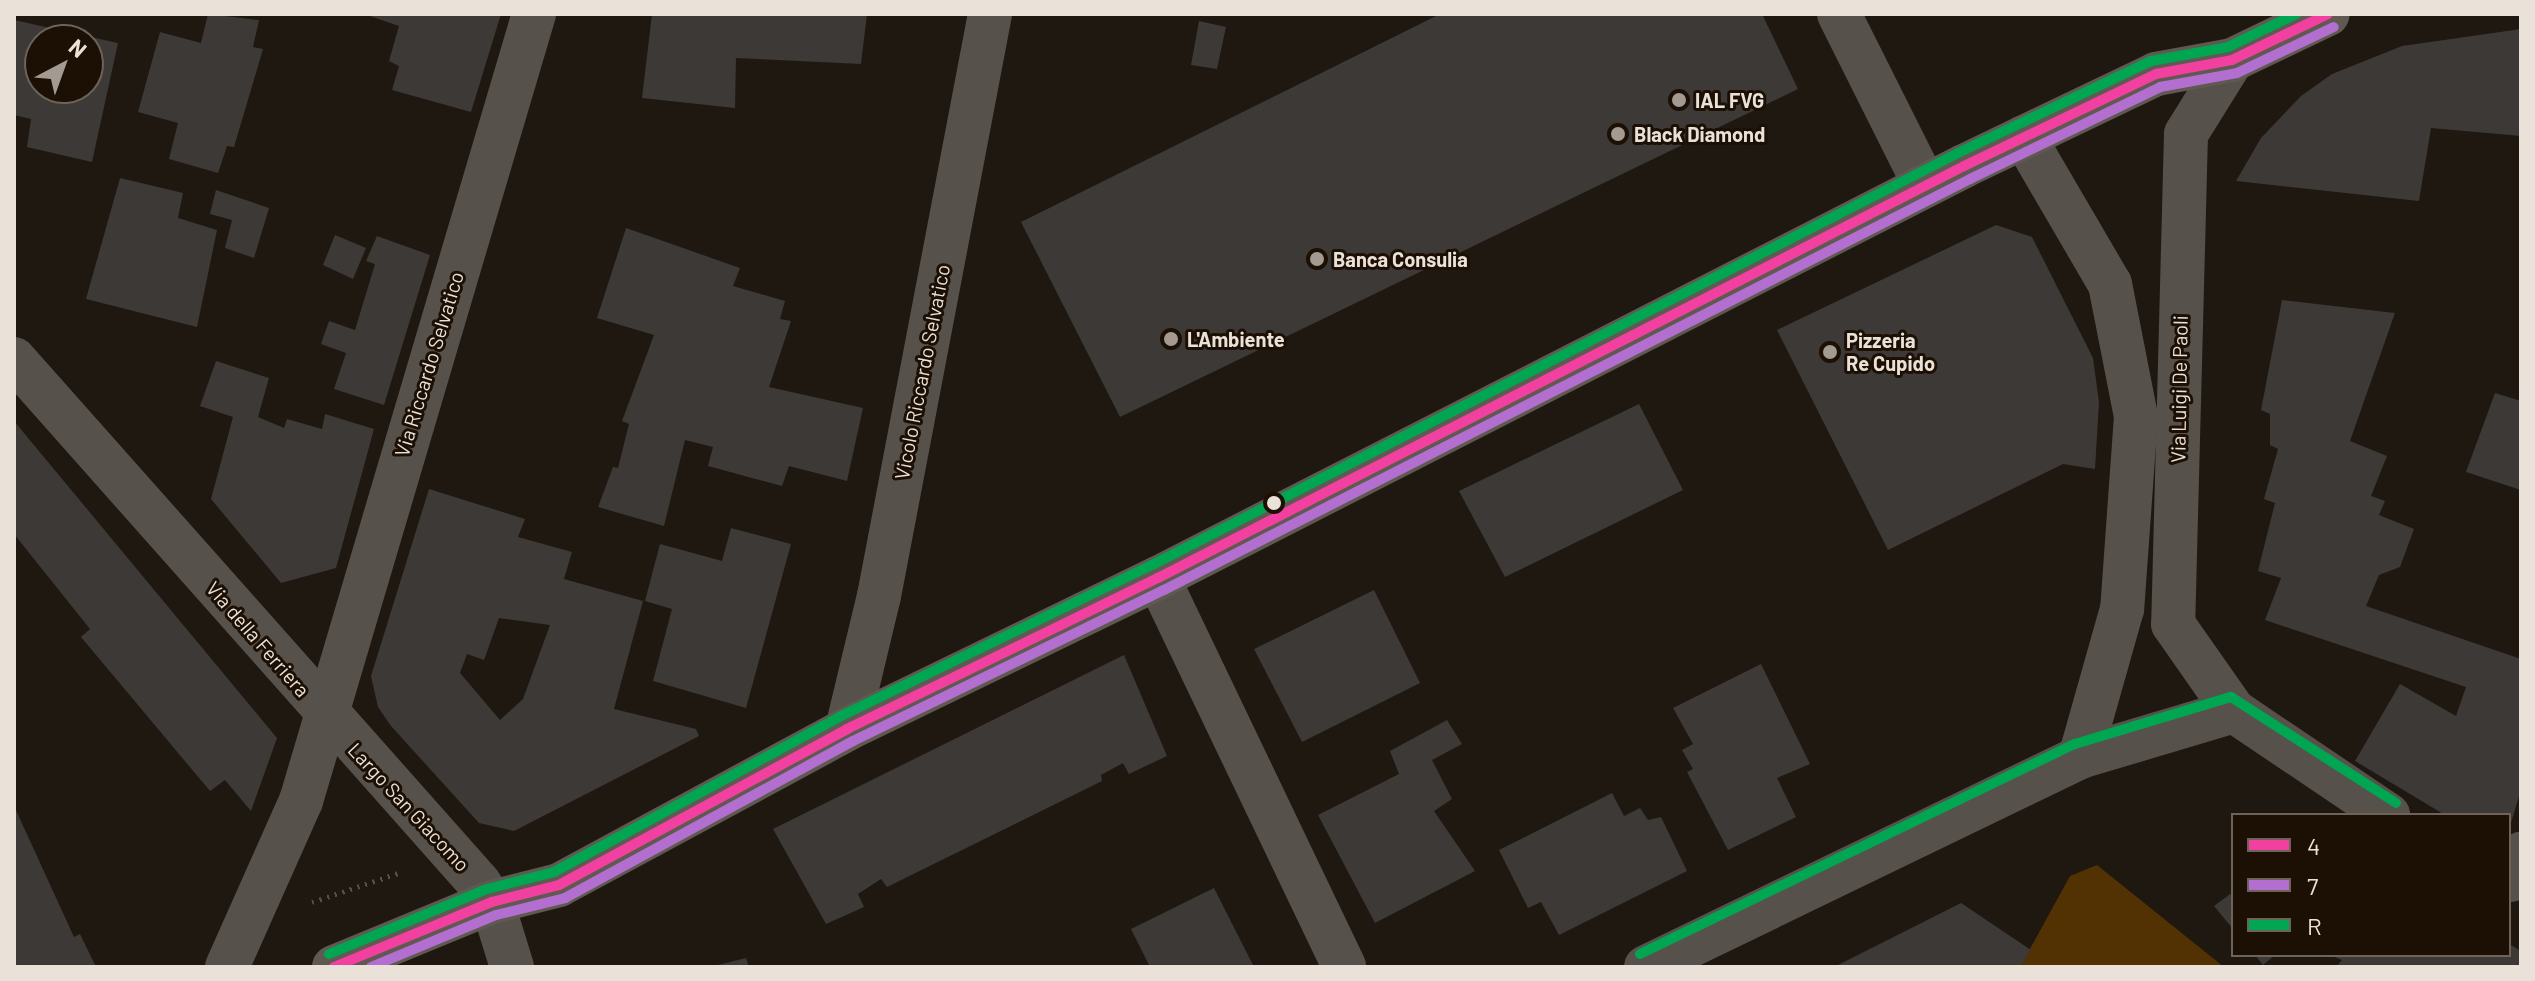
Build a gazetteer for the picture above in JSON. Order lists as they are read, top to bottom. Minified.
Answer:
{"streets":{"street":["Via Riccardo Selvatico","Vicolo Riccardo Selvatico","Via Luigi De Paoli","Via della Ferriera","Largo San Giacomo"]},"crossings":[["Via Riccardo Selvatico","Via della Ferriera"],["Via Riccardo Selvatico","Largo San Giacomo"],["Via della Ferriera","Largo San Giacomo"]],"places":["IAL FVG","Black Diamond","Banca Consulia","L'Ambiente","Pizzeria Re Cupido"],"lines":["transit line 4","transit line R","transit line 7"],"legend":["4","7","R"],"north":"top right"}
